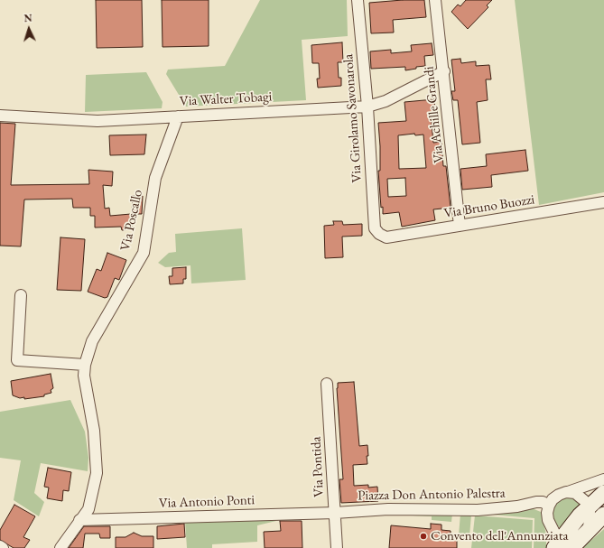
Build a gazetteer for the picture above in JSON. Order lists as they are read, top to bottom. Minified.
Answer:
{"streets":{"street":["Via Walter Tobagi","Via Achille Grandi","Via Girolamo Savonarola","Via Bruno Buozzi","Via Poscallo","Via Pontida","Piazza Don Antonio Palestra","Via Antonio Ponti"]},"crossings":[["Via Walter Tobagi","Via Achille Grandi"],["Via Walter Tobagi","Via Girolamo Savonarola"],["Via Walter Tobagi","Via Poscallo"],["Via Achille Grandi","Via Bruno Buozzi"],["Via Girolamo Savonarola","Via Bruno Buozzi"],["Via Poscallo","Via Antonio Ponti"],["Via Pontida","Piazza Don Antonio Palestra"],["Via Pontida","Via Antonio Ponti"],["Piazza Don Antonio Palestra","Via Antonio Ponti"]],"places":["Convento dell'Annunziata"],"north":"top"}
